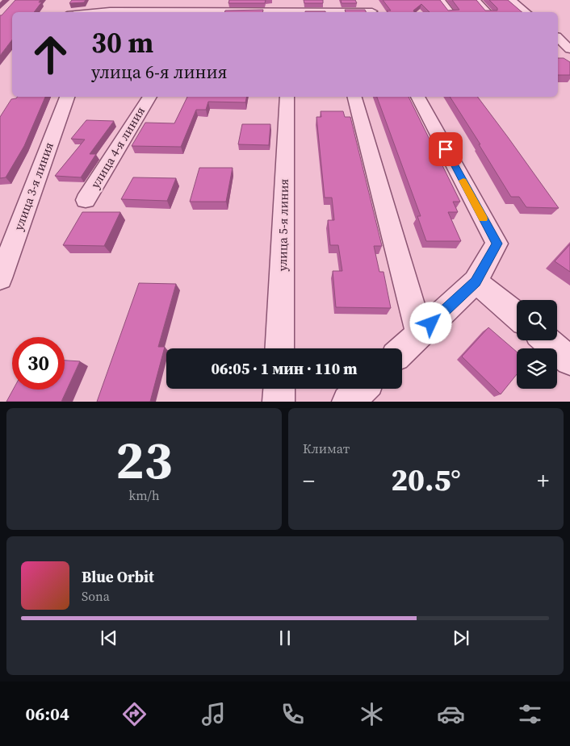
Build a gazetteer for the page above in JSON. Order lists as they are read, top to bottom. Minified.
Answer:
{"streets":{"street":["улица 4-я линия","улица 3-я линия","улица 5-я линия"]},"page":{"turn":["30 m","улица 6-я линия"],"limit":"30","trip":"06:05 · 1 мин · 110 m","tile":[["23","km/h"],"Климат"],"heat":["−","20.5°","+"],"song":["Blue Orbit","Sona"],"tabs":"06:04"}}
